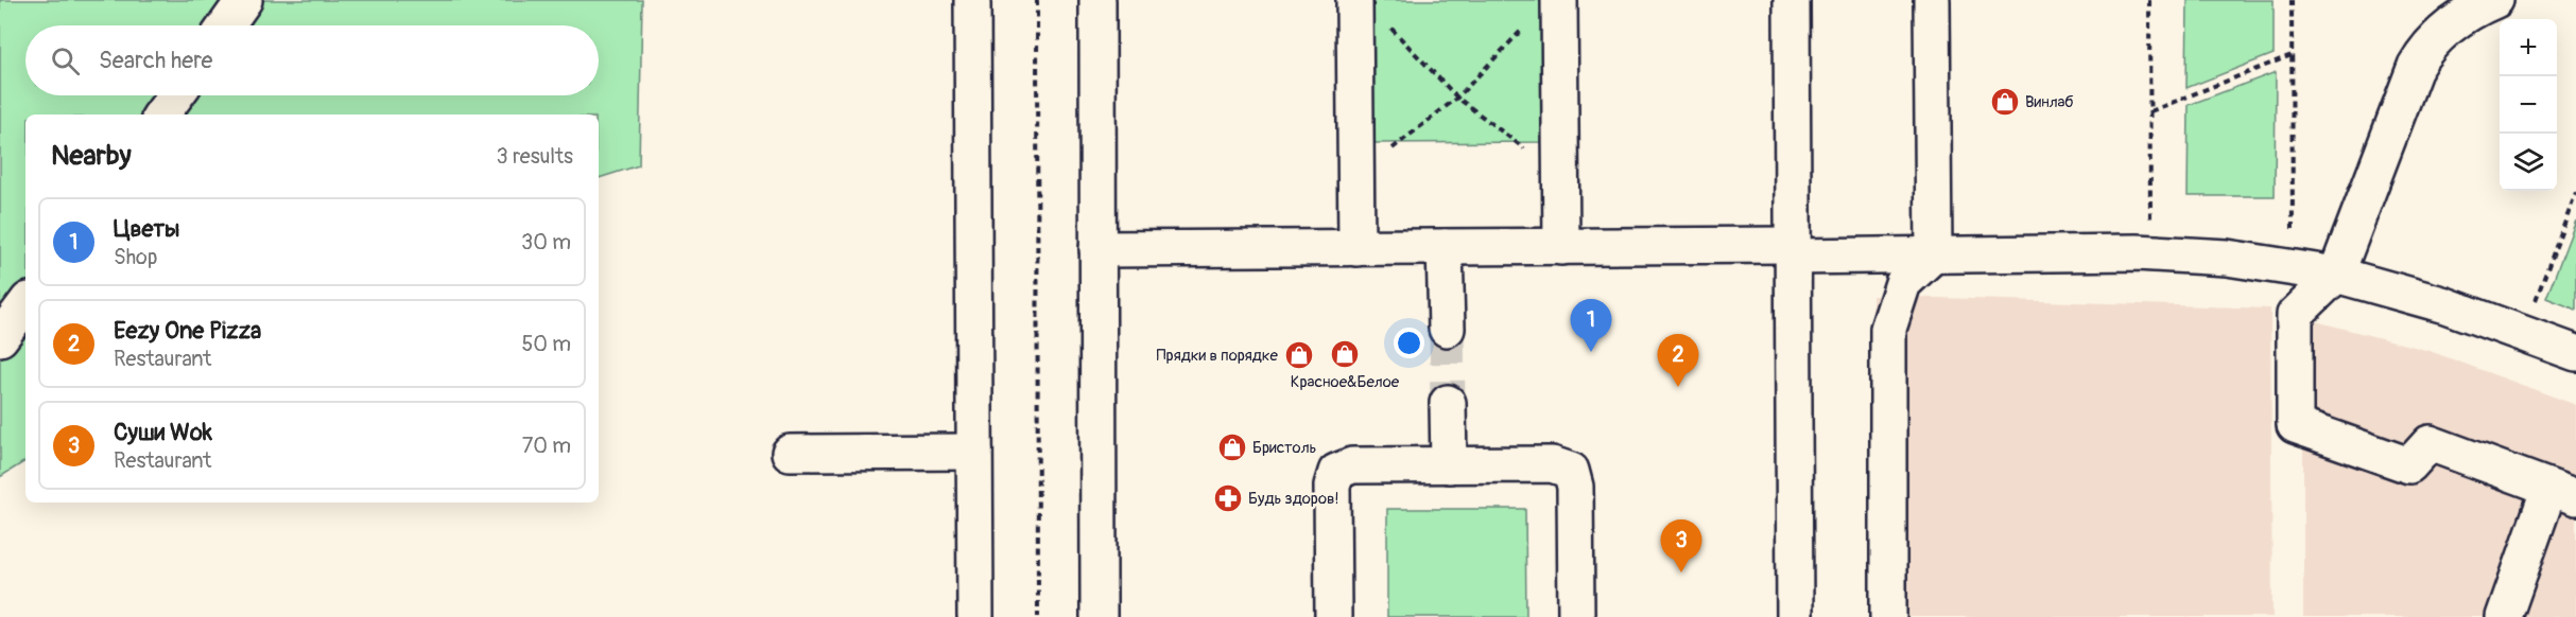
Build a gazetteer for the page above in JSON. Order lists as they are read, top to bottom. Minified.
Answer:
{"places":{"shop":["Винлаб","Красное&Белое","Прядки в порядке","Бристоль"],"pharmacy":["Будь здоров!"]},"page":{"map_buttons":["+","−"],"search":"Search here","heading":["Nearby","3 results"],"list":[{"mark":"1","name":"Цветы","note":"Shop","value":"30 m"},{"mark":"2","name":"Eezy One Pizza","note":"Restaurant","value":"50 m"},{"mark":"3","name":"Суши Wok","note":"Restaurant","value":"70 m"}],"pins":["1","2","3"]}}
